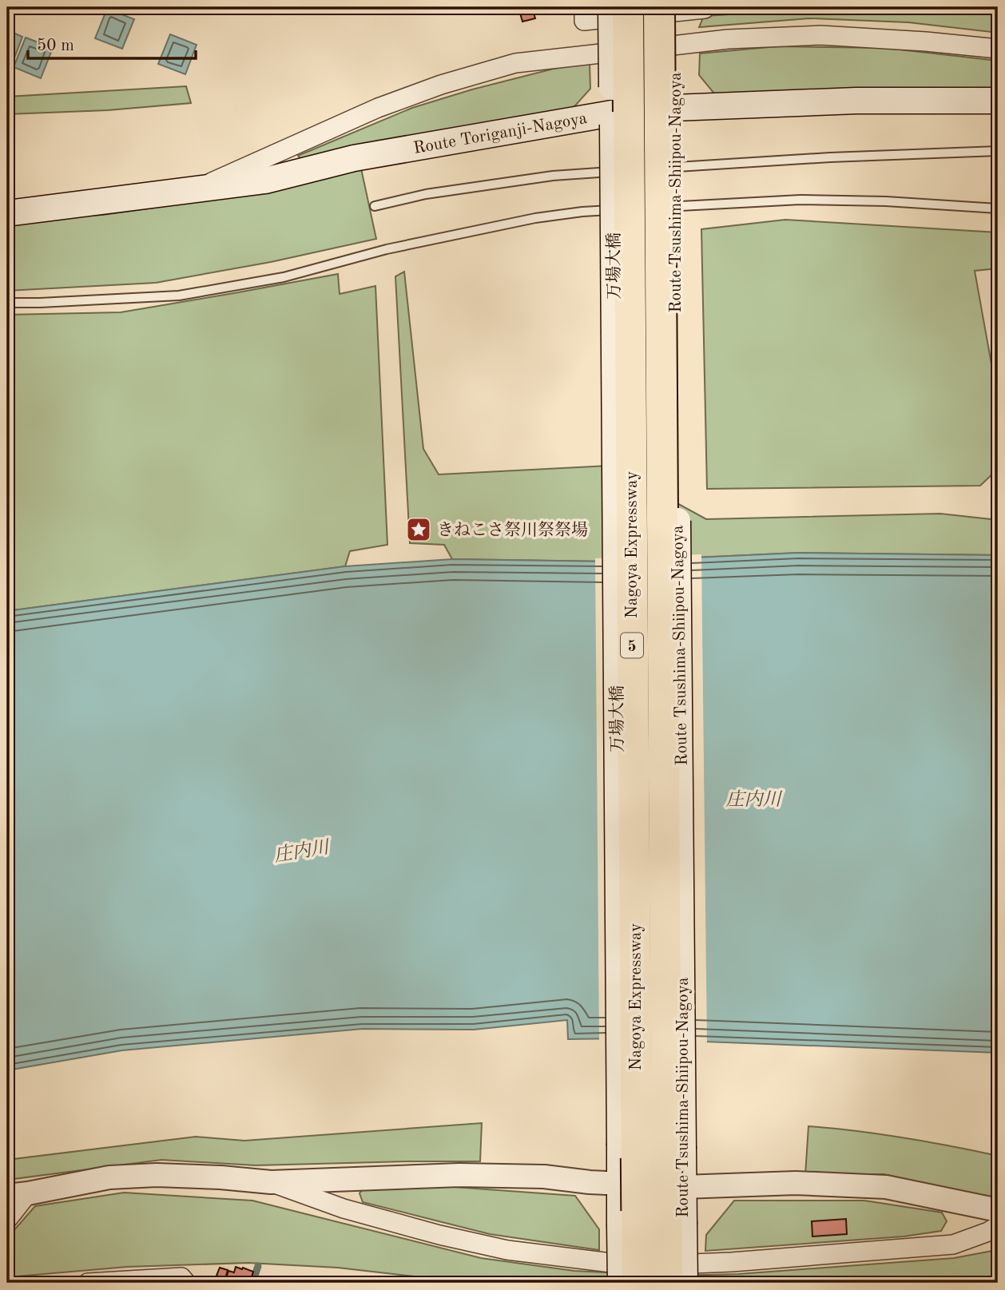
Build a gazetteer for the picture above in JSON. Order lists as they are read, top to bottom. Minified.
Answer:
{"streets":{"highway":["Nagoya Expressway","5"],"main road":["Route Toriganji-Nagoya","Route Tsushima-Shiipou-Nagoya","万場大橋"]},"crossings":[["Route Toriganji-Nagoya","Route Tsushima-Shiipou-Nagoya"],["Route Toriganji-Nagoya","万場大橋"]],"water":["庄内川"],"places":{"place":["きねこさ祭川祭祭場"]},"scale_bar":"50 m"}
